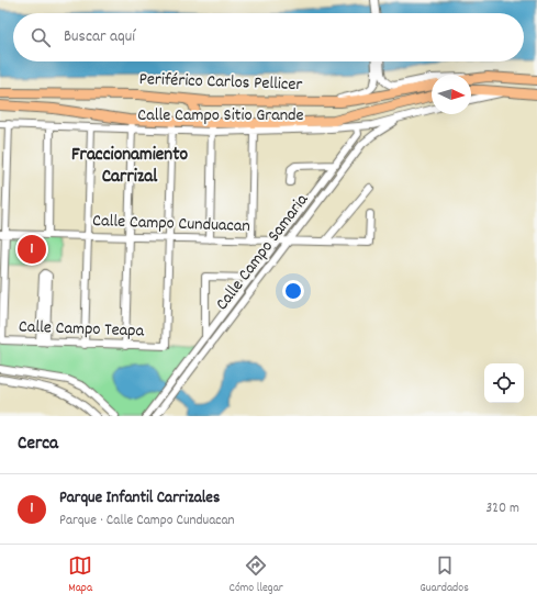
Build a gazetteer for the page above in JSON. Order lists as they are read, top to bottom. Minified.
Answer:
{"streets":{"main road":["Periférico Carlos Pellicer"],"street":["Calle Campo Sitio Grande","Calle Campo Cunduacan","Calle Campo Samaria","Calle Campo Teapa"]},"crossings":[["Calle Campo Sitio Grande","Calle Campo Samaria"],["Calle Campo Sitio Grande","Calle Campo Teapa"],["Calle Campo Cunduacan","Calle Campo Samaria"],["Calle Campo Cunduacan","Calle Campo Teapa"]],"districts":["Fraccionamiento Carrizal"],"north":"right","page":{"search":"Buscar aquí","pins":"1","heading":"Cerca","list":[{"mark":"1","name":"Parque Infantil Carrizales","note":"Parque · Calle Campo Cunduacan","value":"320 m"}],"nav":["Mapa","Cómo llegar","Guardados"]}}
